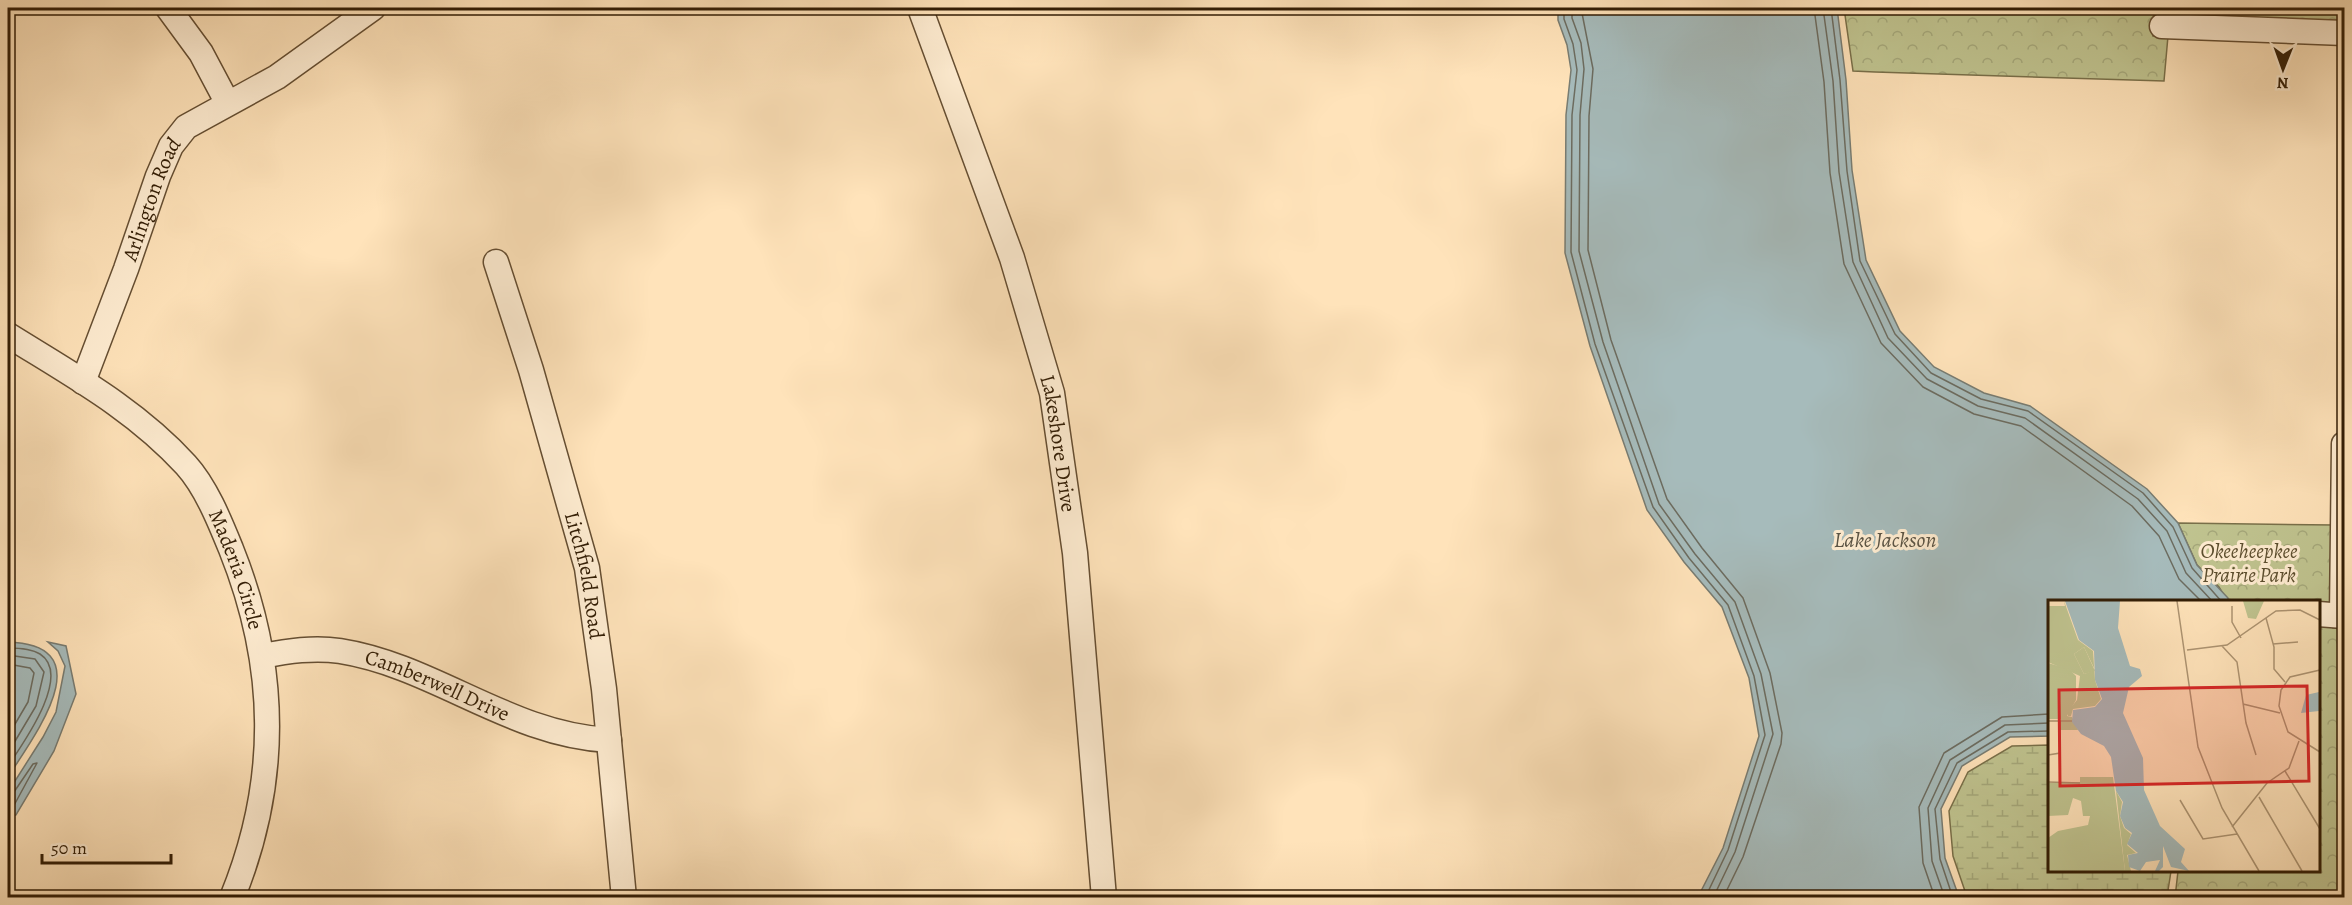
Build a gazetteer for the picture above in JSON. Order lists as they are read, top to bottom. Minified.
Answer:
{"streets":{"street":["Arlington Road","Lakeshore Drive","Maderia Circle","Litchfield Road","Camberwell Drive"]},"crossings":[["Arlington Road","Maderia Circle"],["Maderia Circle","Camberwell Drive"],["Litchfield Road","Camberwell Drive"]],"water":["Lake Jackson"],"parks":["Okeeheepkee Prairie Park"],"scale_bar":"50 m","north":"bottom"}
